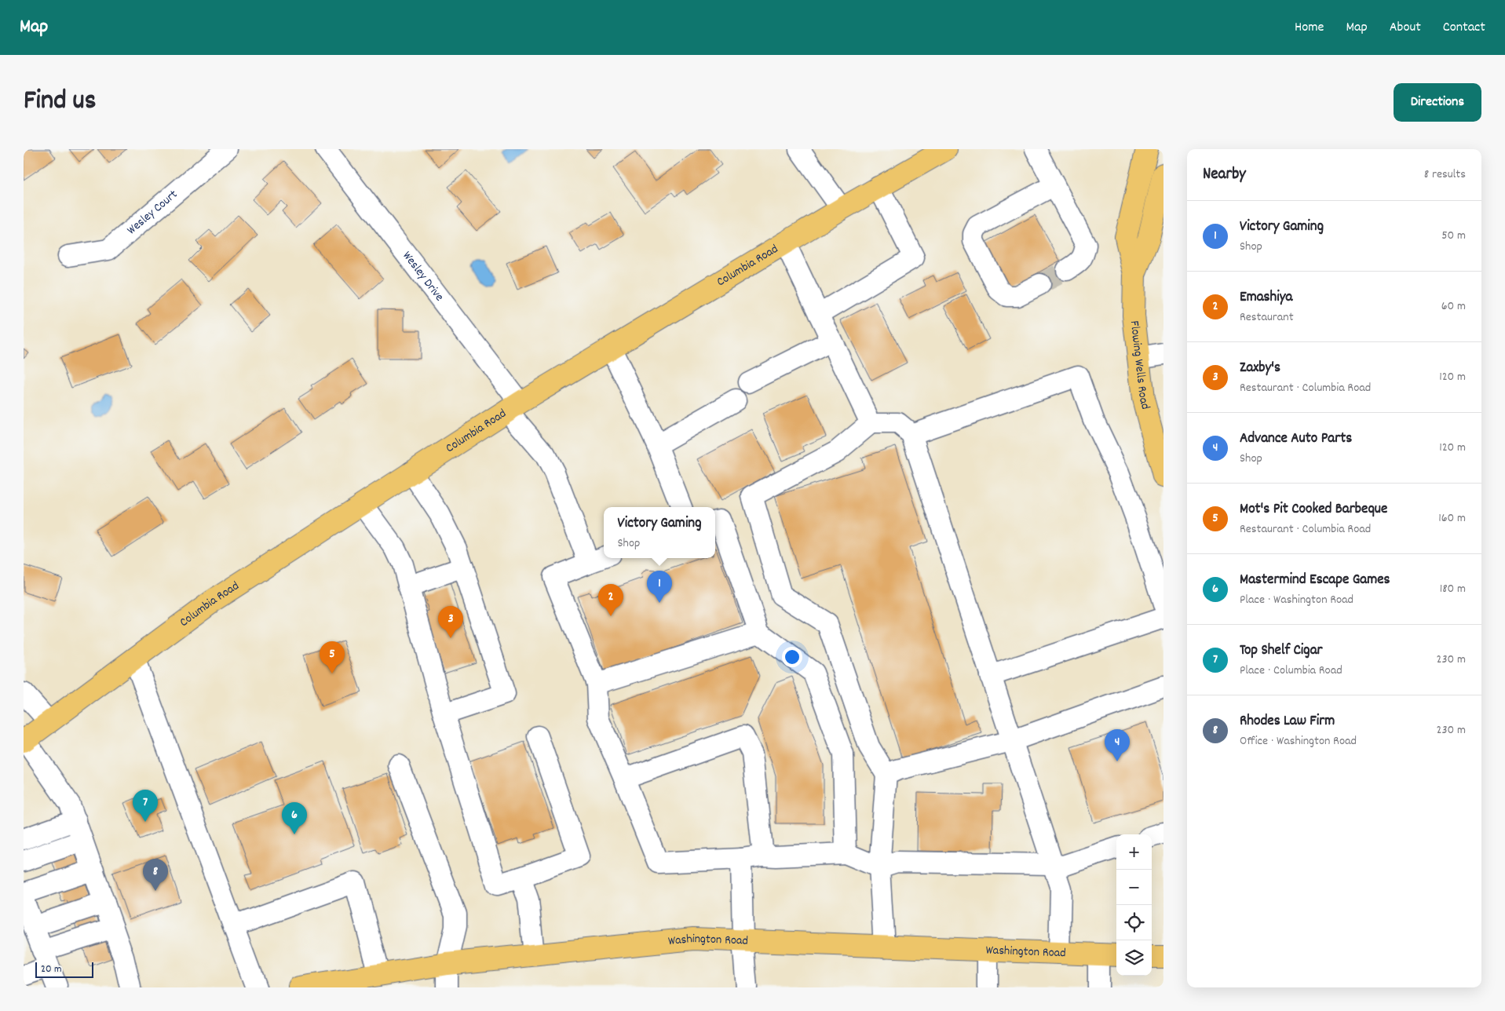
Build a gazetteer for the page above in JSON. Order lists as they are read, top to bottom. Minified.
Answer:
{"streets":{"main road":["Columbia Road","Flowing Wells Road","Washington Road"],"street":["Wesley Court","Wesley Drive"]},"crossings":[["Columbia Road","Wesley Drive"]],"scale_bar":"20 m","page":{"header":"Map","nav":["Home","Map","About","Contact"],"title":"Find us","buttons":"Directions","heading":["Nearby","8 results"],"list":[{"mark":"1","name":"Victory Gaming","note":"Shop","value":"50 m"},{"mark":"2","name":"Emashiya","note":"Restaurant","value":"60 m"},{"mark":"3","name":"Zaxby's","note":"Restaurant · Columbia Road","value":"120 m"},{"mark":"4","name":"Advance Auto Parts","note":"Shop","value":"120 m"},{"mark":"5","name":"Mot's Pit Cooked Barbeque","note":"Restaurant · Columbia Road","value":"160 m"},{"mark":"6","name":"Mastermind Escape Games","note":"Place · Washington Road","value":"180 m"},{"mark":"7","name":"Top Shelf Cigar","note":"Place · Columbia Road","value":"230 m"},{"mark":"8","name":"Rhodes Law Firm","note":"Office · Washington Road","value":"230 m"}],"popup":["Victory Gaming","Shop"],"pins":["1","2","3","5","4","7","6","8"],"map_buttons":["+","−"],"scale":"20 m"}}
